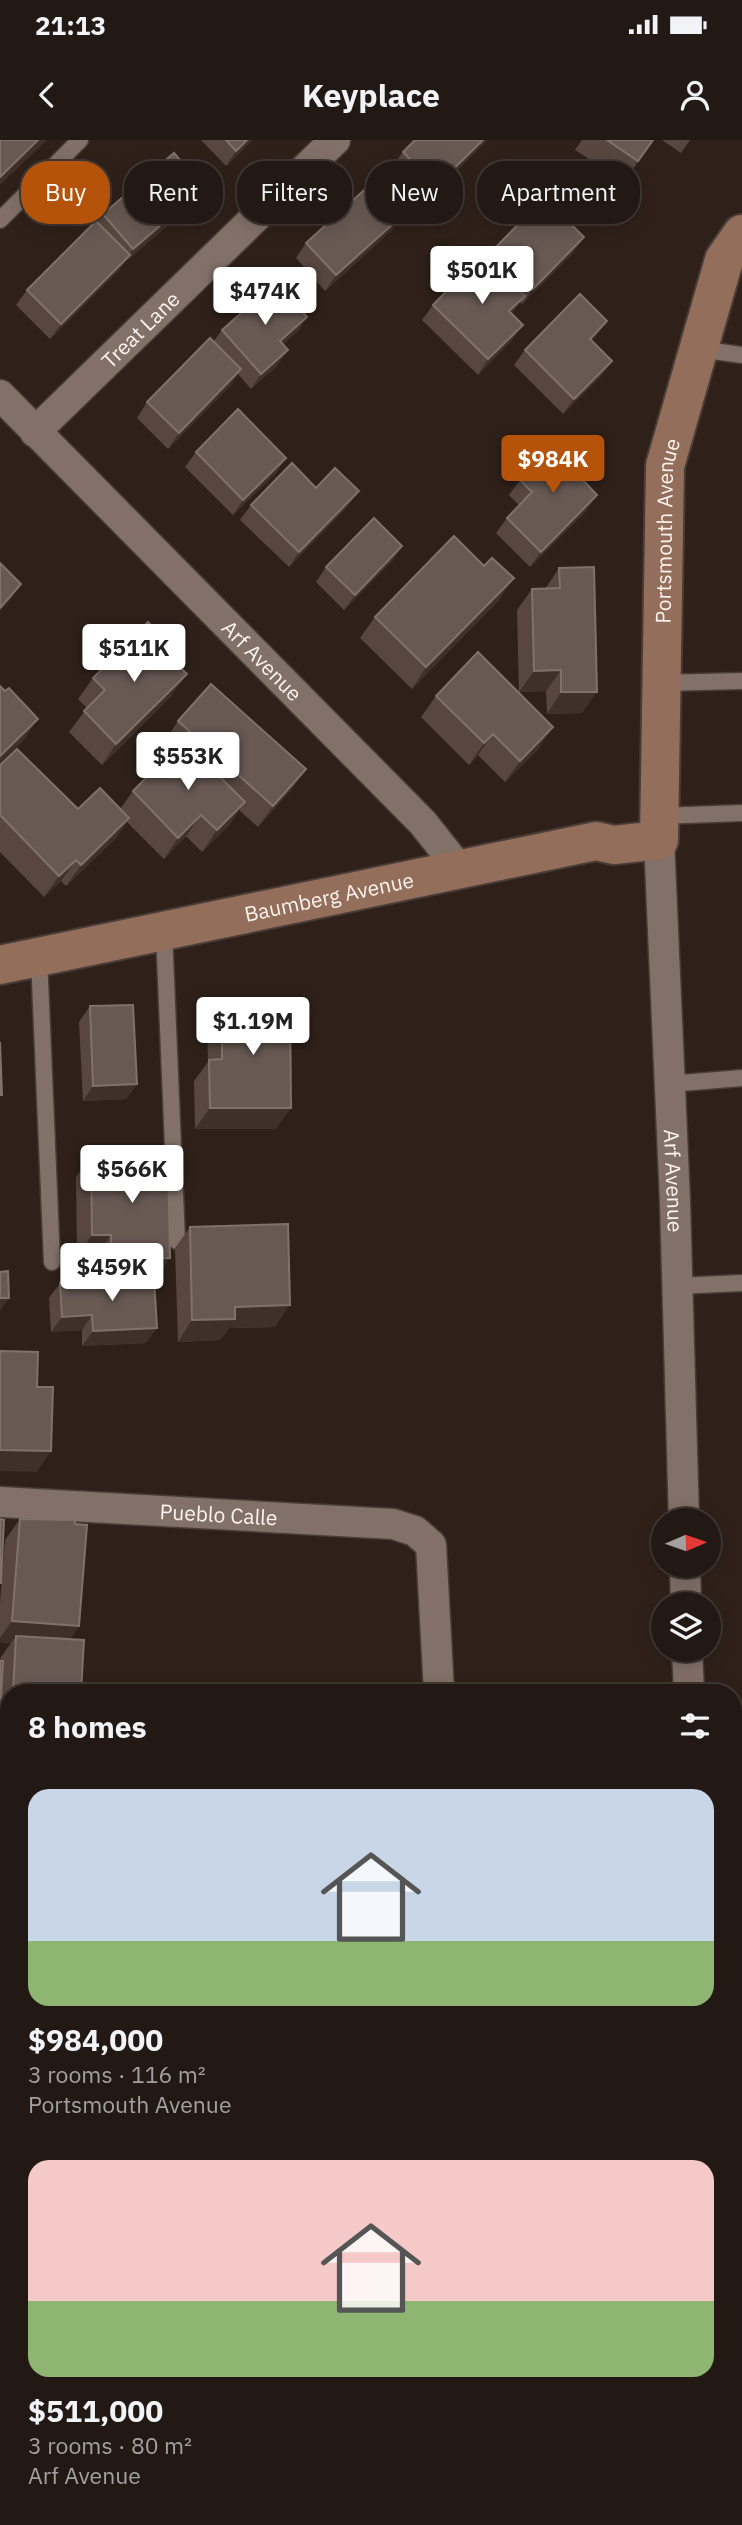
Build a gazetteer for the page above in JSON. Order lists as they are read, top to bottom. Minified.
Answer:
{"streets":{"street":["Treat Lane","Portsmouth Avenue","Arf Avenue","Baumberg Avenue","Pueblo Calle"]},"crossings":[["Treat Lane","Arf Avenue"],["Portsmouth Avenue","Arf Avenue"],["Portsmouth Avenue","Baumberg Avenue"],["Arf Avenue","Baumberg Avenue"]],"north":"right","page":{"status":"21:13","header":"Keyplace","chip":["Buy","Rent","Filters","New","Apartment"],"price":["$501K","$474K","$984K","$511K","$553K","$1.19M","$566K","$459K"],"heading":"8 homes","list":[{"name":"$984,000","note":"3 rooms · 116 m² · Portsmouth Avenue"},{"name":"$511,000","note":"3 rooms · 80 m² · Arf Avenue"}]}}
